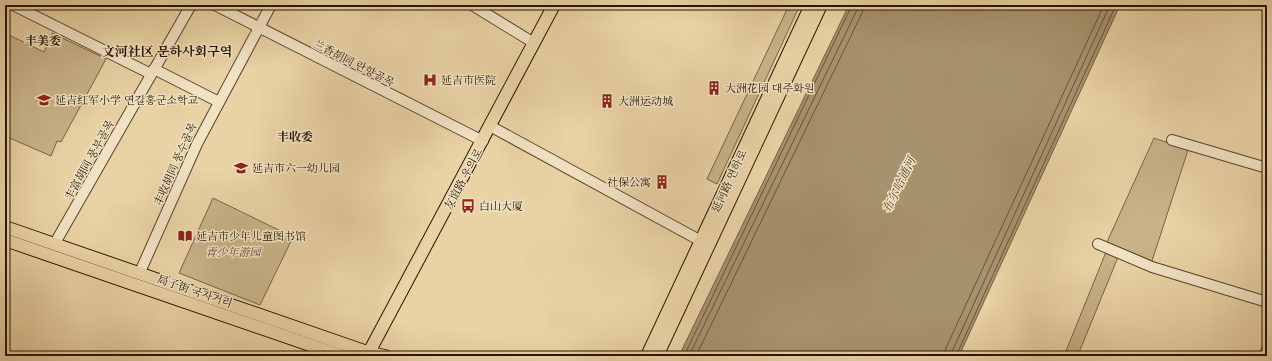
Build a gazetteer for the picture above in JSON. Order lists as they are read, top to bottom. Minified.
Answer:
{"streets":{"main road":["友谊路 우의로","延河路 연하로","局子街 국자거리"],"street":["兰香胡同 란향골목","丰富胡同 풍부골목","丰收胡同 풍수골목"]},"crossings":[["兰香胡同 란향골목","丰收胡同 풍수골목"],["兰香胡同 란향골목","友谊路 우의로"],["丰富胡同 풍부골목","局子街 국자거리"],["丰收胡同 풍수골목","局子街 국자거리"],["友谊路 우의로","局子街 국자거리"]],"districts":["丰美委","文河社区 문하사회구역","丰收委"],"water":["布尔哈通河"],"parks":["青少年游园"],"places":{"hospital":["延吉市医院"],"building":["大洲花园 대주화원","大洲运动城","社保公寓"],"school or university":["延吉红军小学 연길홍군소학교","延吉市六一幼儿园"],"bus stop":["白山大厦"],"library":["延吉市少年儿童图书馆"]}}
